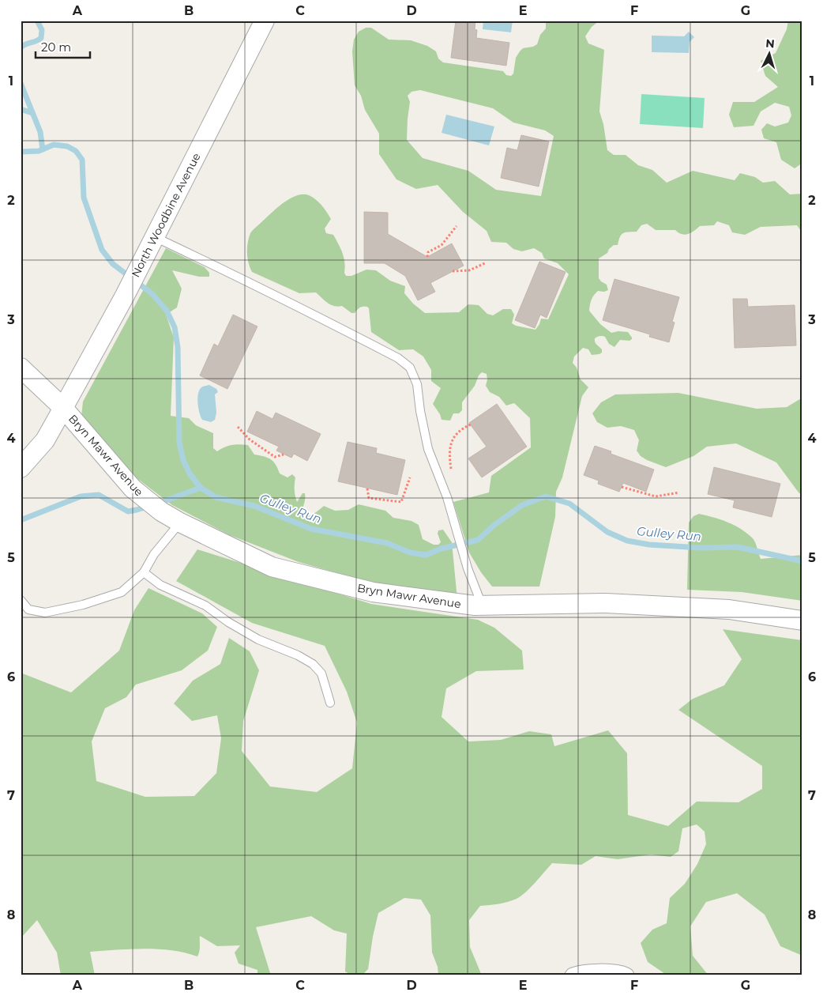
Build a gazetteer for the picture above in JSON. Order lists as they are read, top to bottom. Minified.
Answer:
{"streets":{"street":["North Woodbine Avenue","Bryn Mawr Avenue"]},"crossings":[["North Woodbine Avenue","Bryn Mawr Avenue"]],"water":["Gulley Run"],"scale_bar":"20 m","north":"top","grid":{"columns":["A","B","C","D","E","F","G"],"rows":["1","2","3","4","5","6","7","8"]}}
